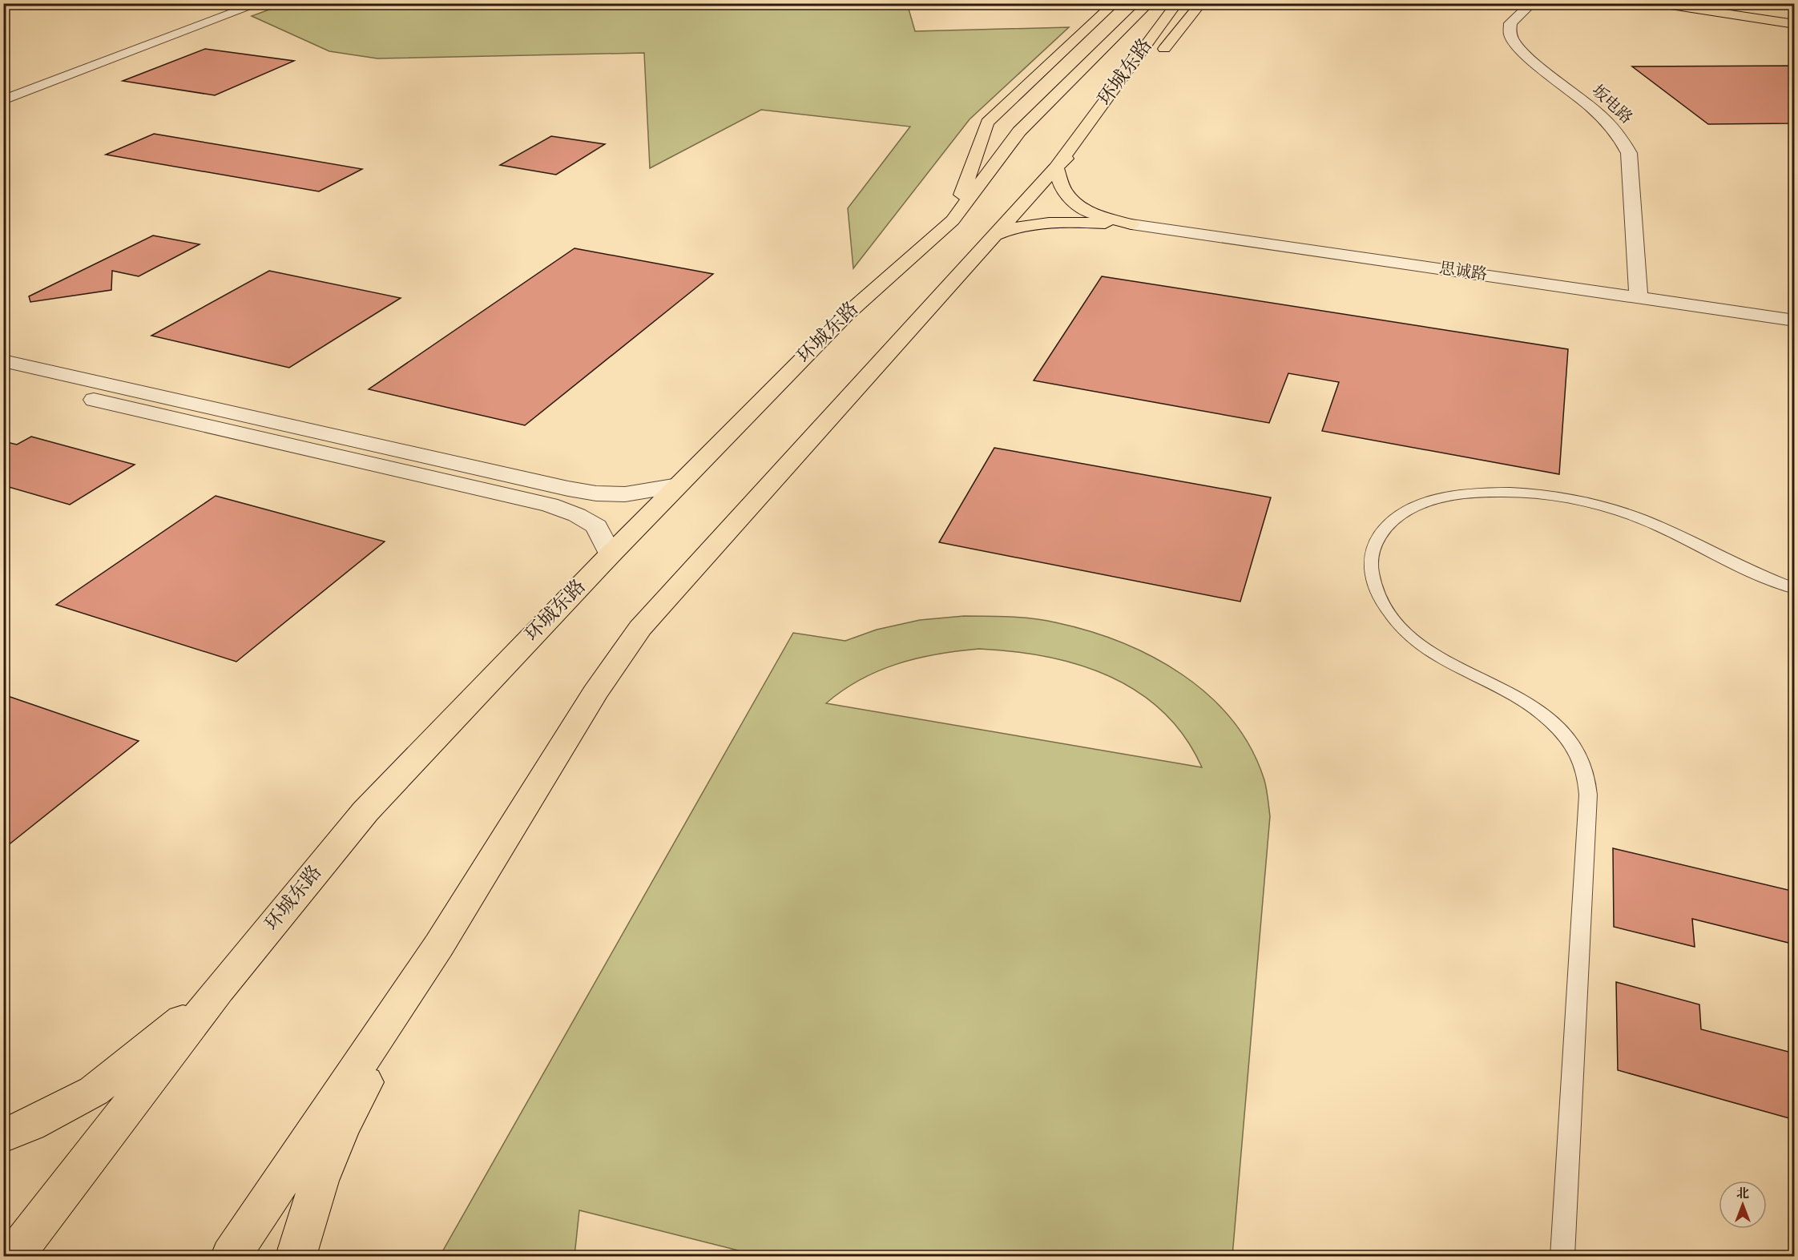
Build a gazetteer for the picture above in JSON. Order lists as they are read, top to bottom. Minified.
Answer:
{"streets":{"main road":["环城东路"],"street":["坂电路","思诚路"]},"crossings":[["坂电路","思诚路"]],"north":"top"}
